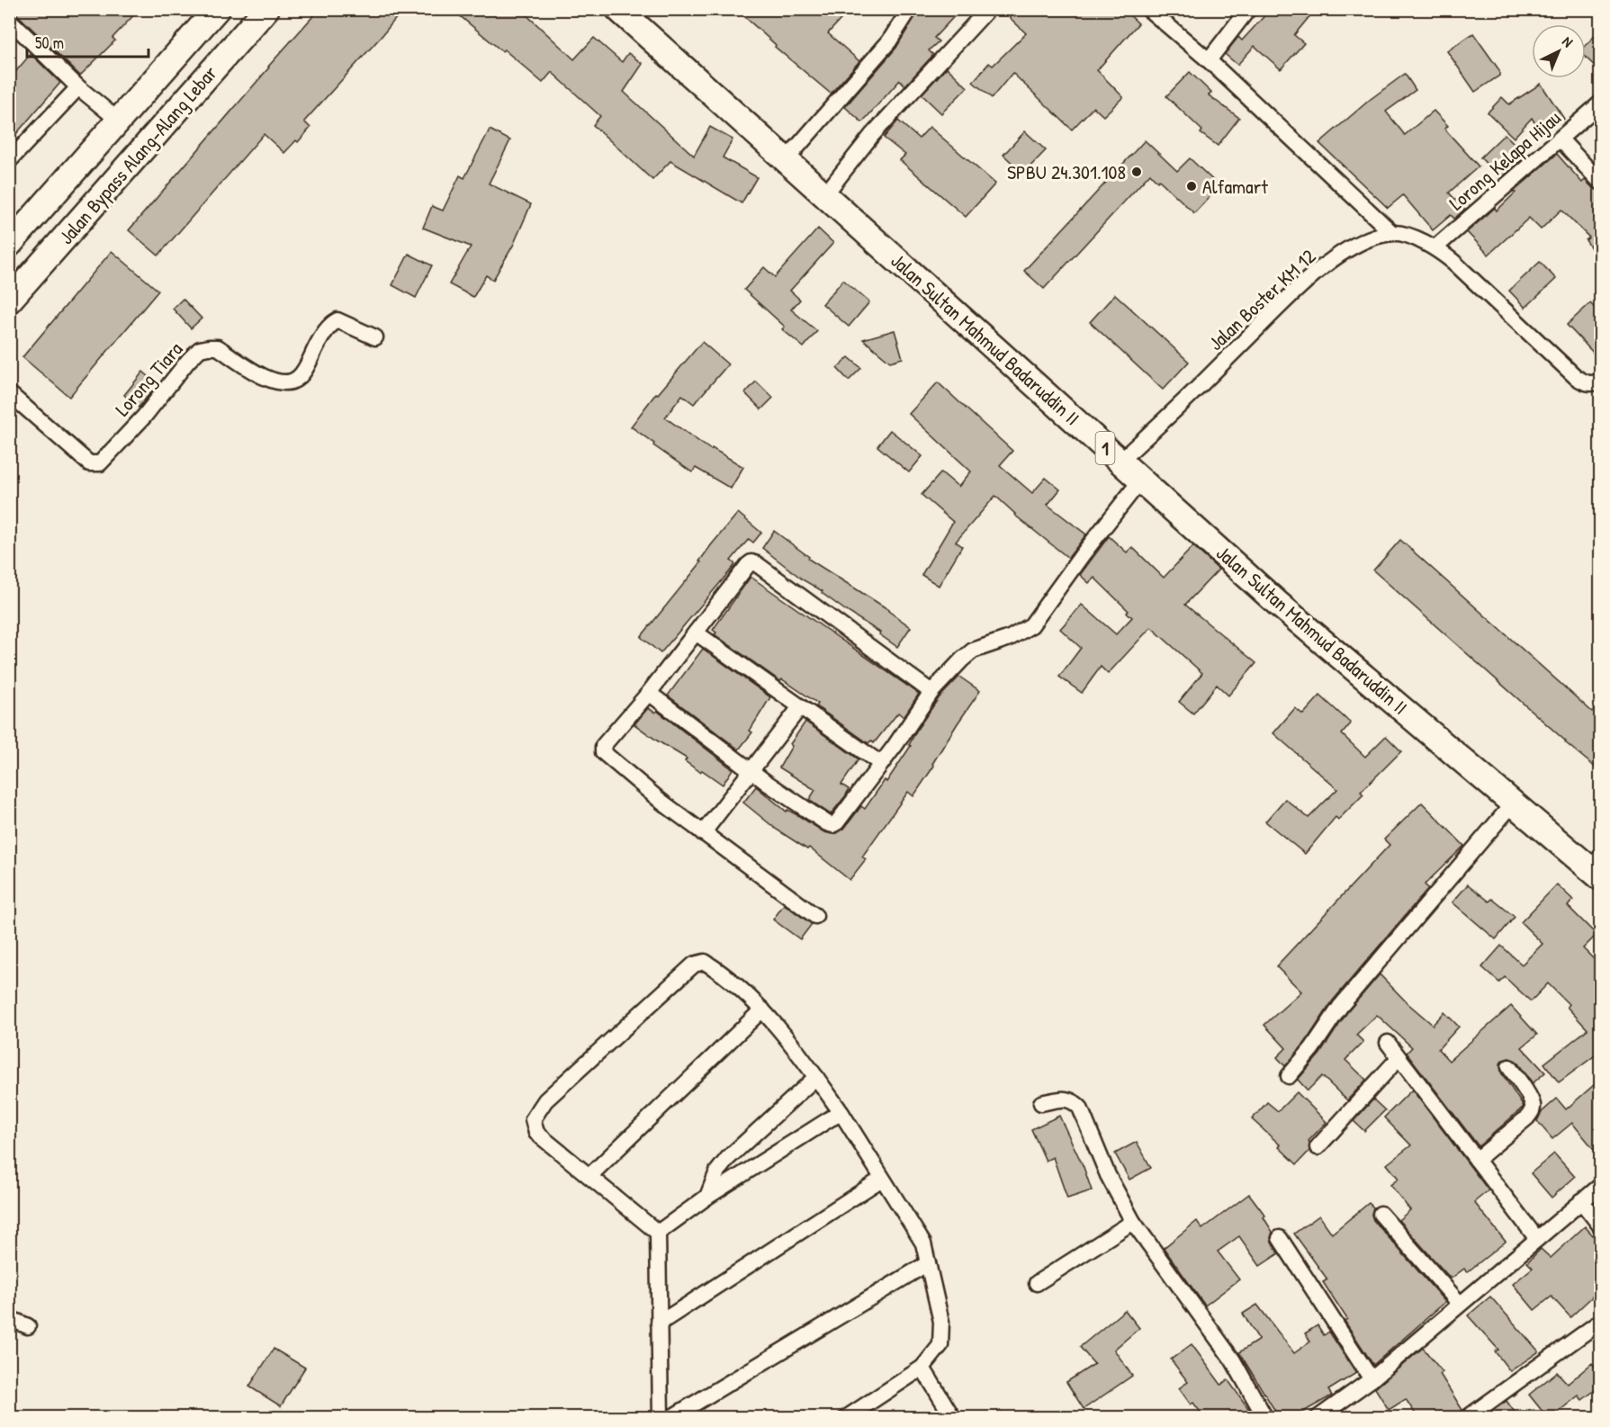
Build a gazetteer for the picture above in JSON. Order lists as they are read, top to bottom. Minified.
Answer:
{"streets":{"highway":["Jalan Bypass Alang-Alang Lebar","Jalan Sultan Mahmud Badaruddin II","1"],"street":["Lorong Kelapa Hijau","Jalan Boster KM 12","Lorong Tiara"]},"crossings":[["Jalan Boster KM 12","Jalan Sultan Mahmud Badaruddin II"]],"places":["SPBU 24.301.108","Alfamart"],"scale_bar":"50 m","north":"top right"}
